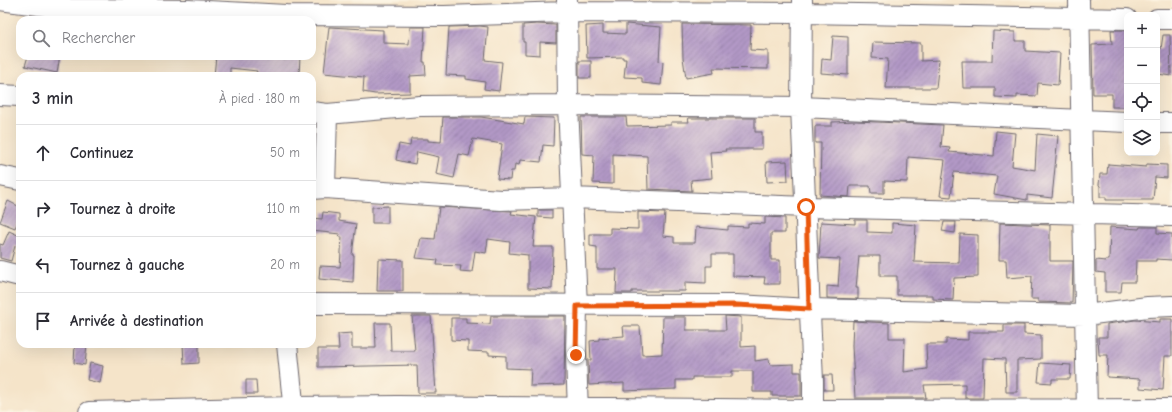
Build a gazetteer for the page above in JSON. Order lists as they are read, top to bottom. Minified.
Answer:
{"page":{"map_buttons":["+","−"],"search":"Rechercher","heading":["3 min","À pied · 180 m"],"list":[["Continuez","50 m"],["Tournez à droite","110 m"],["Tournez à gauche","20 m"],"Arrivée à destination"]}}
